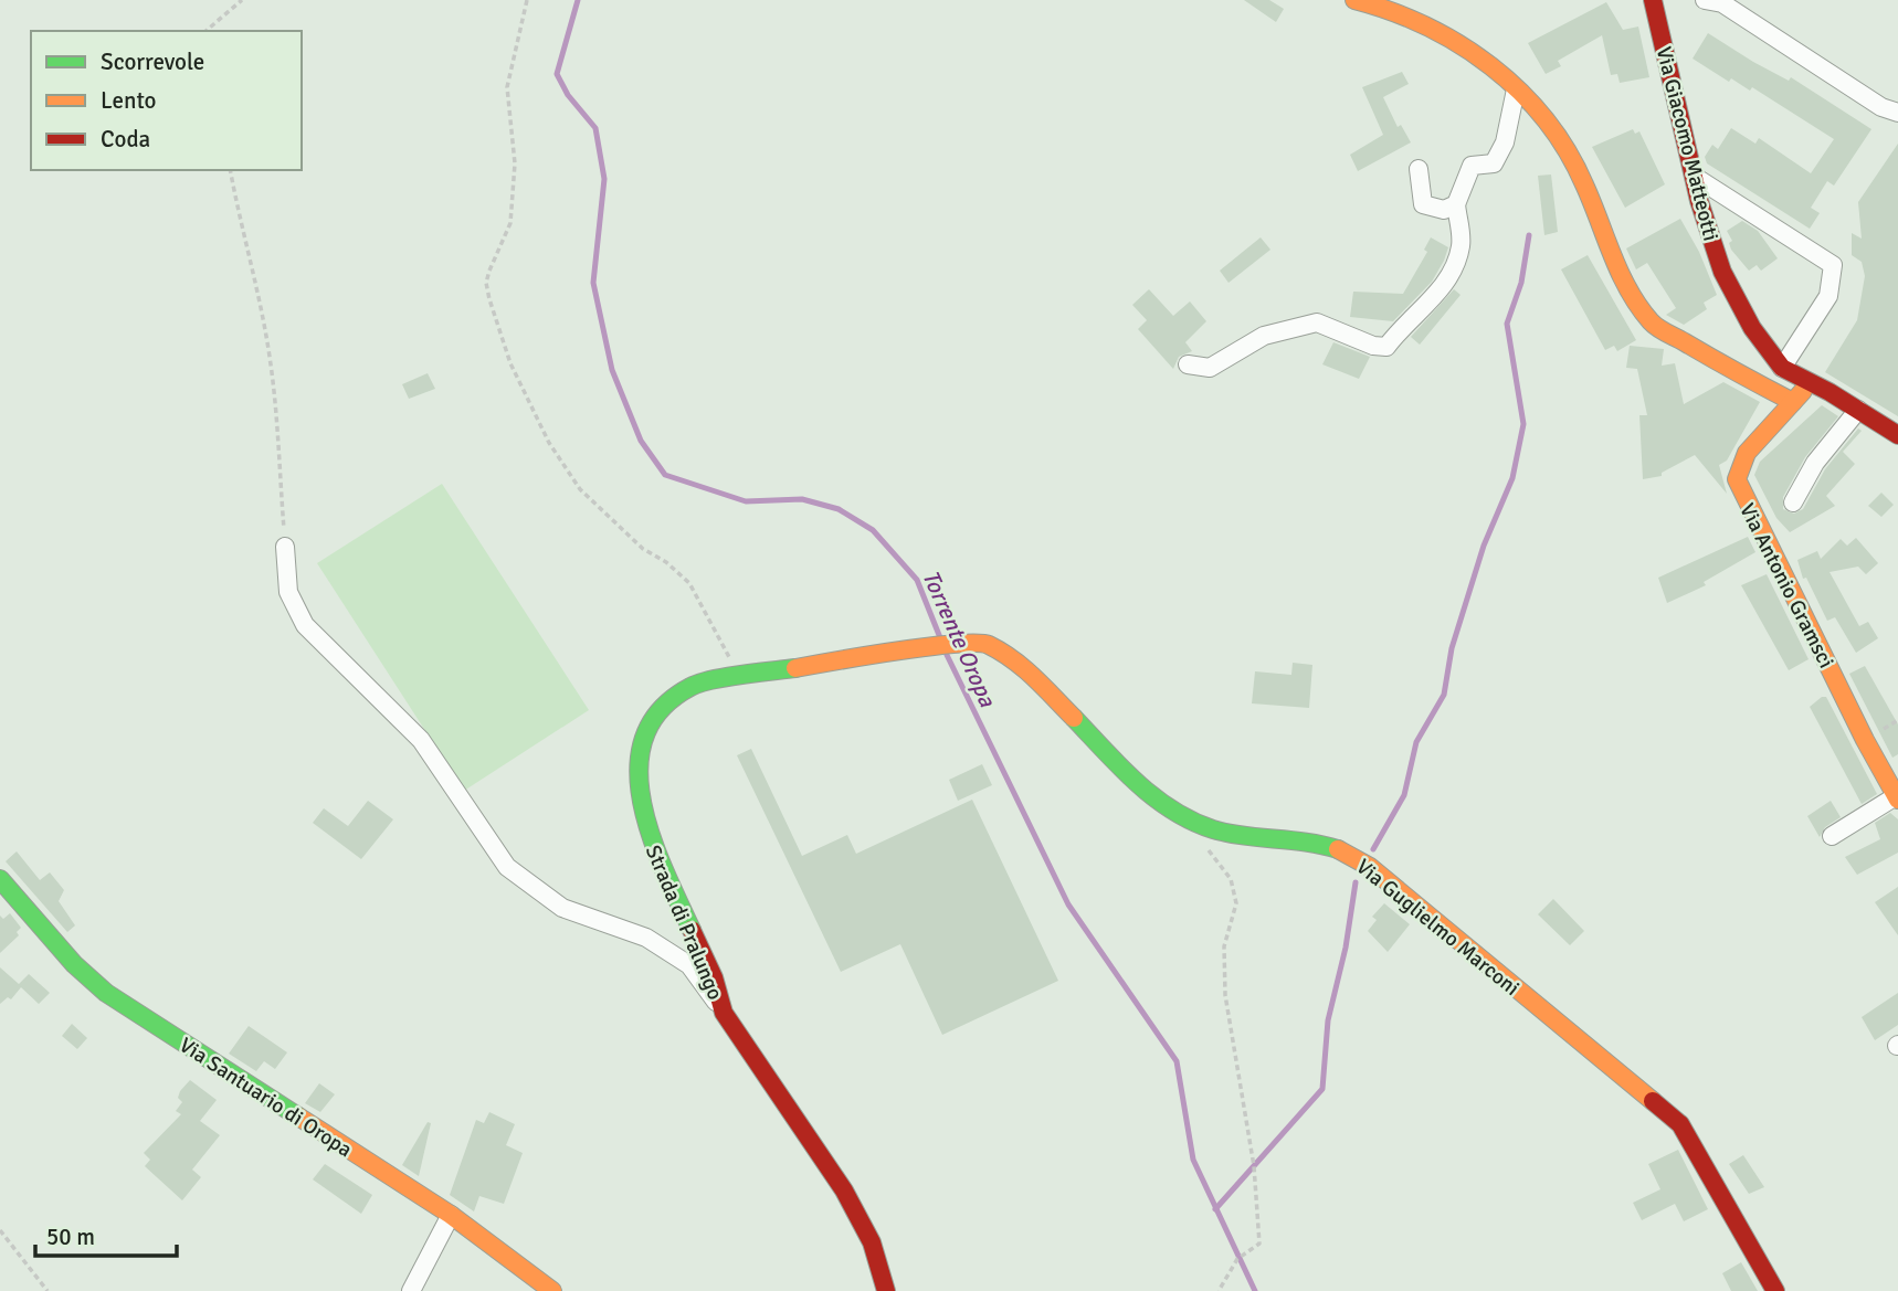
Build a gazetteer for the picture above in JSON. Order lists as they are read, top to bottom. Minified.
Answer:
{"streets":{"street":["Via Giacomo Matteotti","Via Antonio Gramsci","Strada di Pralungo","Via Guglielmo Marconi","Via Santuario di Oropa"]},"crossings":[["Via Giacomo Matteotti","Via Antonio Gramsci"],["Strada di Pralungo","Via Guglielmo Marconi"]],"water":["Torrente Oropa"],"legend":["Scorrevole","Lento","Coda"],"scale_bar":"50 m"}
